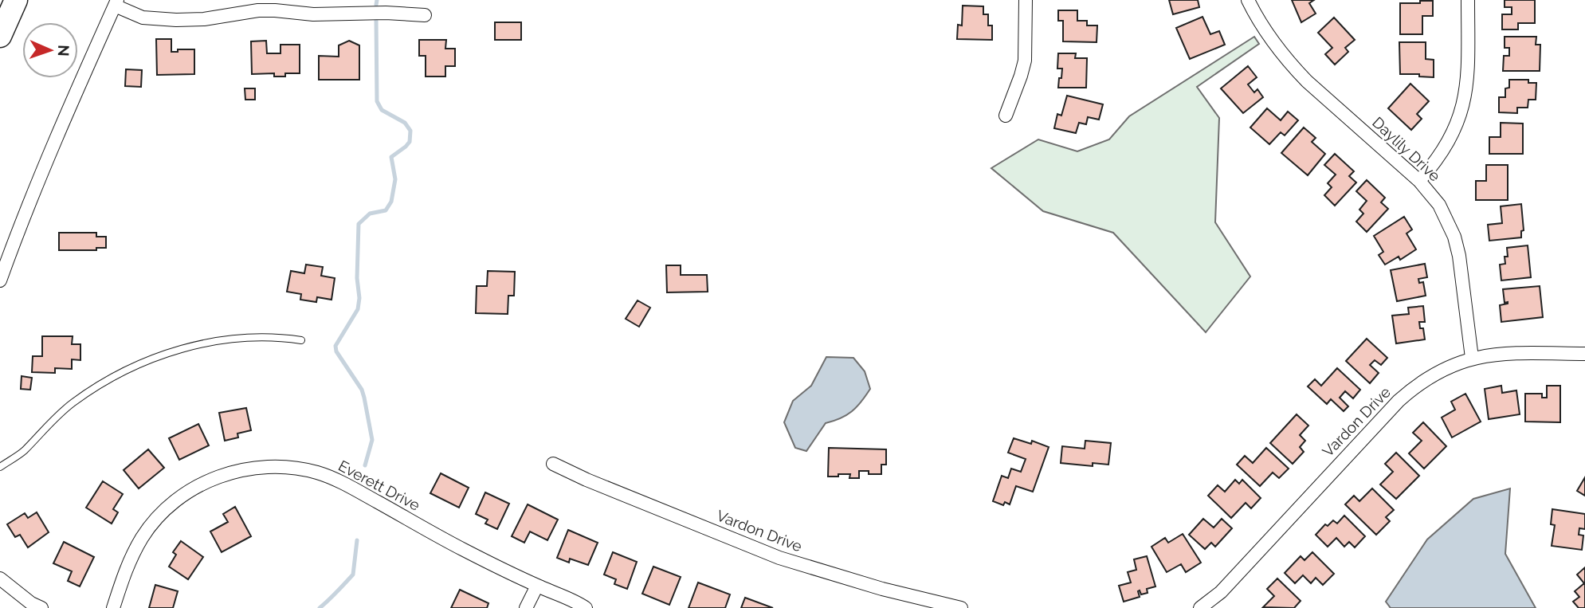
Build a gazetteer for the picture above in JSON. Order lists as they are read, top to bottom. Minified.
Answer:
{"streets":{"street":["Daylily Drive","Vardon Drive","Everett Drive"]},"crossings":[["Daylily Drive","Vardon Drive"]],"north":"right"}
